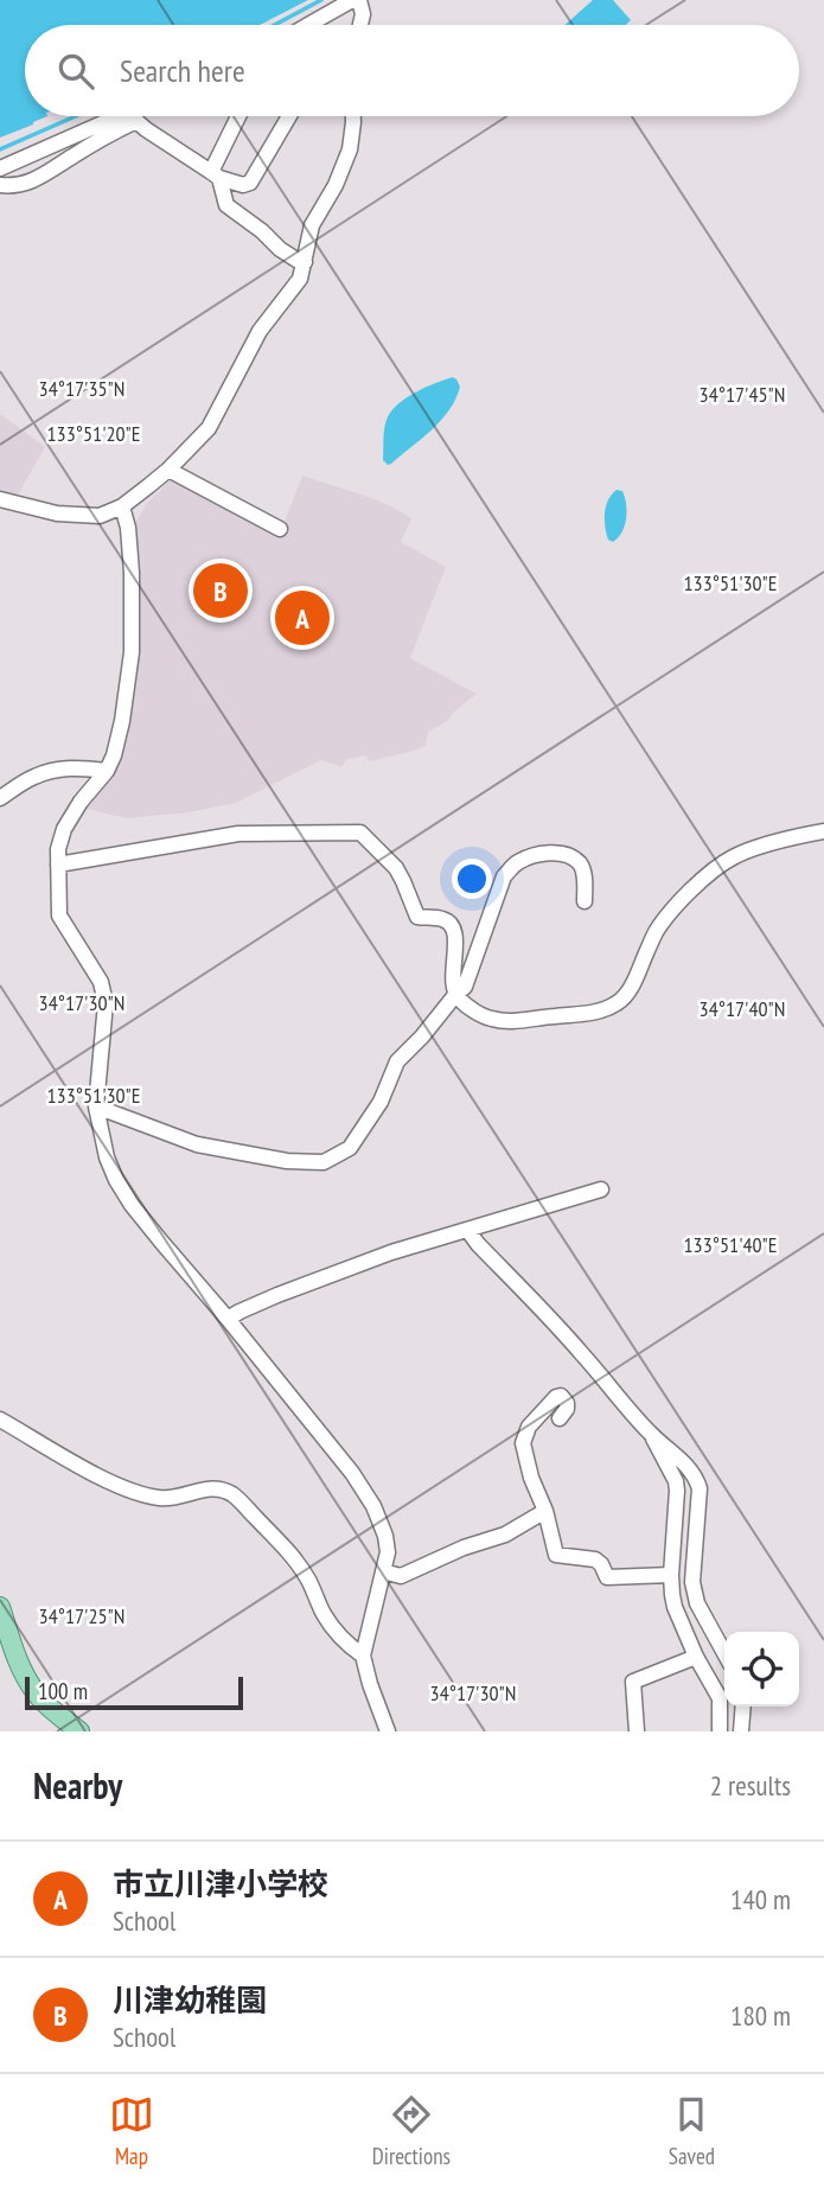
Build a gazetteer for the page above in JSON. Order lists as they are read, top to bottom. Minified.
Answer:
{"scale_bar":"100 m","page":{"search":"Search here","pins":["B","A"],"scale":"100 m","heading":["Nearby","2 results"],"list":[{"mark":"A","name":"市立川津小学校","note":"School","value":"140 m"},{"mark":"B","name":"川津幼稚園","note":"School","value":"180 m"}],"nav":["Map","Directions","Saved"]},"coordinates":["34°17'35\"N","34°17'45\"N","133°51'20\"E","133°51'30\"E","34°17'30\"N","34°17'40\"N","133°51'40\"E","34°17'25\"N"]}
